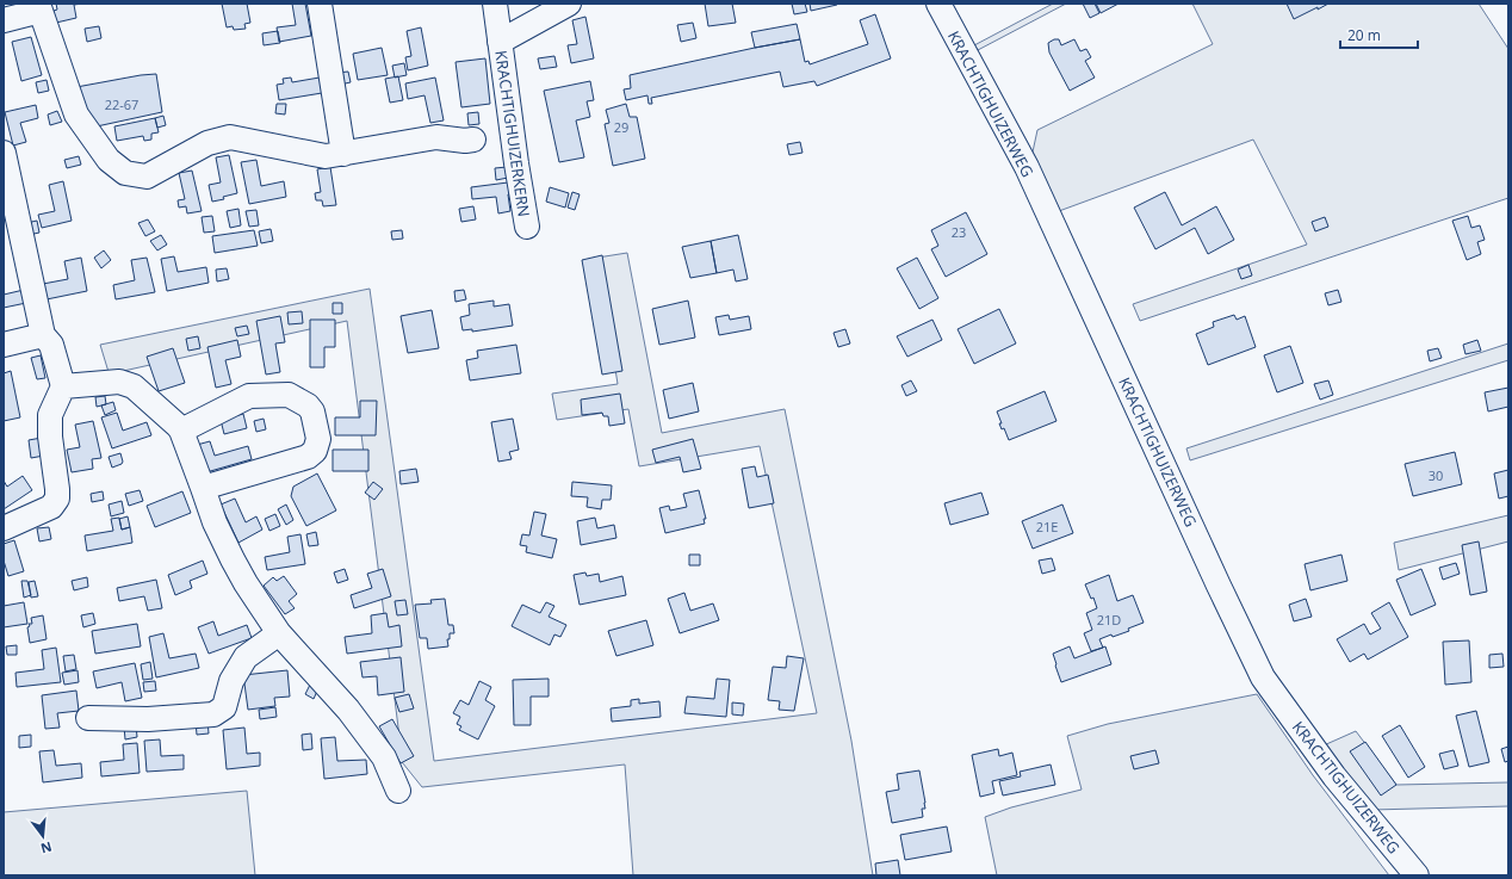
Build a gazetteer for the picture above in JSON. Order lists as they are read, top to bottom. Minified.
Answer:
{"streets":{"street":["KRACHTIGHUIZERWEG","KRACHTIGHUIZERKERN"]},"house_numbers":["22-67","29","23","30","21E","21D"],"scale_bar":"20 m","north":"bottom"}
